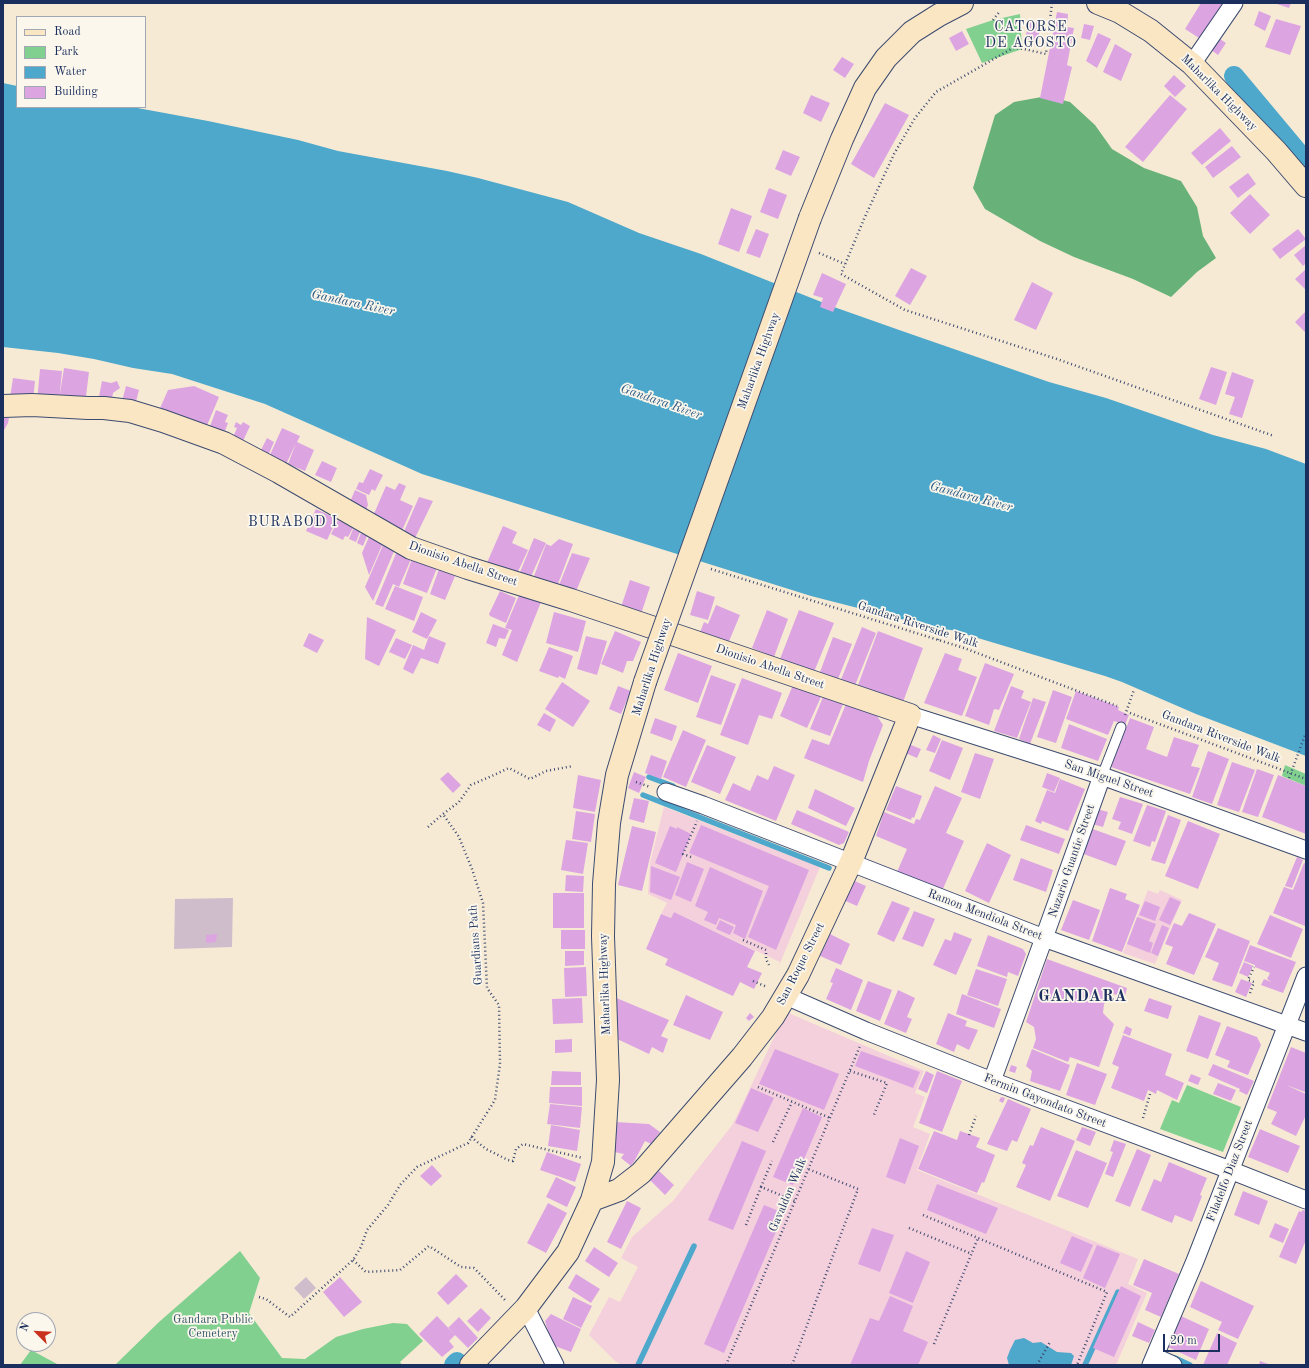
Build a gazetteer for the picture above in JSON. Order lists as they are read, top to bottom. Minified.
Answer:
{"streets":{"main road":["Maharlika Highway","Dionisio Abella Street","San Roque Street"],"street":["San Miguel Street","Nazario Guantic Street","Ramon Mendiola Street","Fermin Gayondato Street","Filadelfo Diaz Street"],"path":["Gandara Riverside Walk","Guardians Path","Gavaldon Walk"]},"crossings":[["Maharlika Highway","San Roque Street"],["Dionisio Abella Street","San Miguel Street"],["Dionisio Abella Street","San Roque Street"],["San Miguel Street","Nazario Guantic Street"],["San Miguel Street","San Roque Street"],["Nazario Guantic Street","Ramon Mendiola Street"],["Nazario Guantic Street","Fermin Gayondato Street"],["Ramon Mendiola Street","San Roque Street"],["Ramon Mendiola Street","Filadelfo Diaz Street"],["San Roque Street","Fermin Gayondato Street"],["Fermin Gayondato Street","Filadelfo Diaz Street"],["Fermin Gayondato Street","Gavaldon Walk"]],"districts":["CATORSE DE AGOSTO","BURABOD I","GANDARA"],"water":["Gandara River"],"parks":["Gandara Public Cemetery"],"legend":["Road","Park","Water","Building"],"scale_bar":"20 m","north":"top left"}
